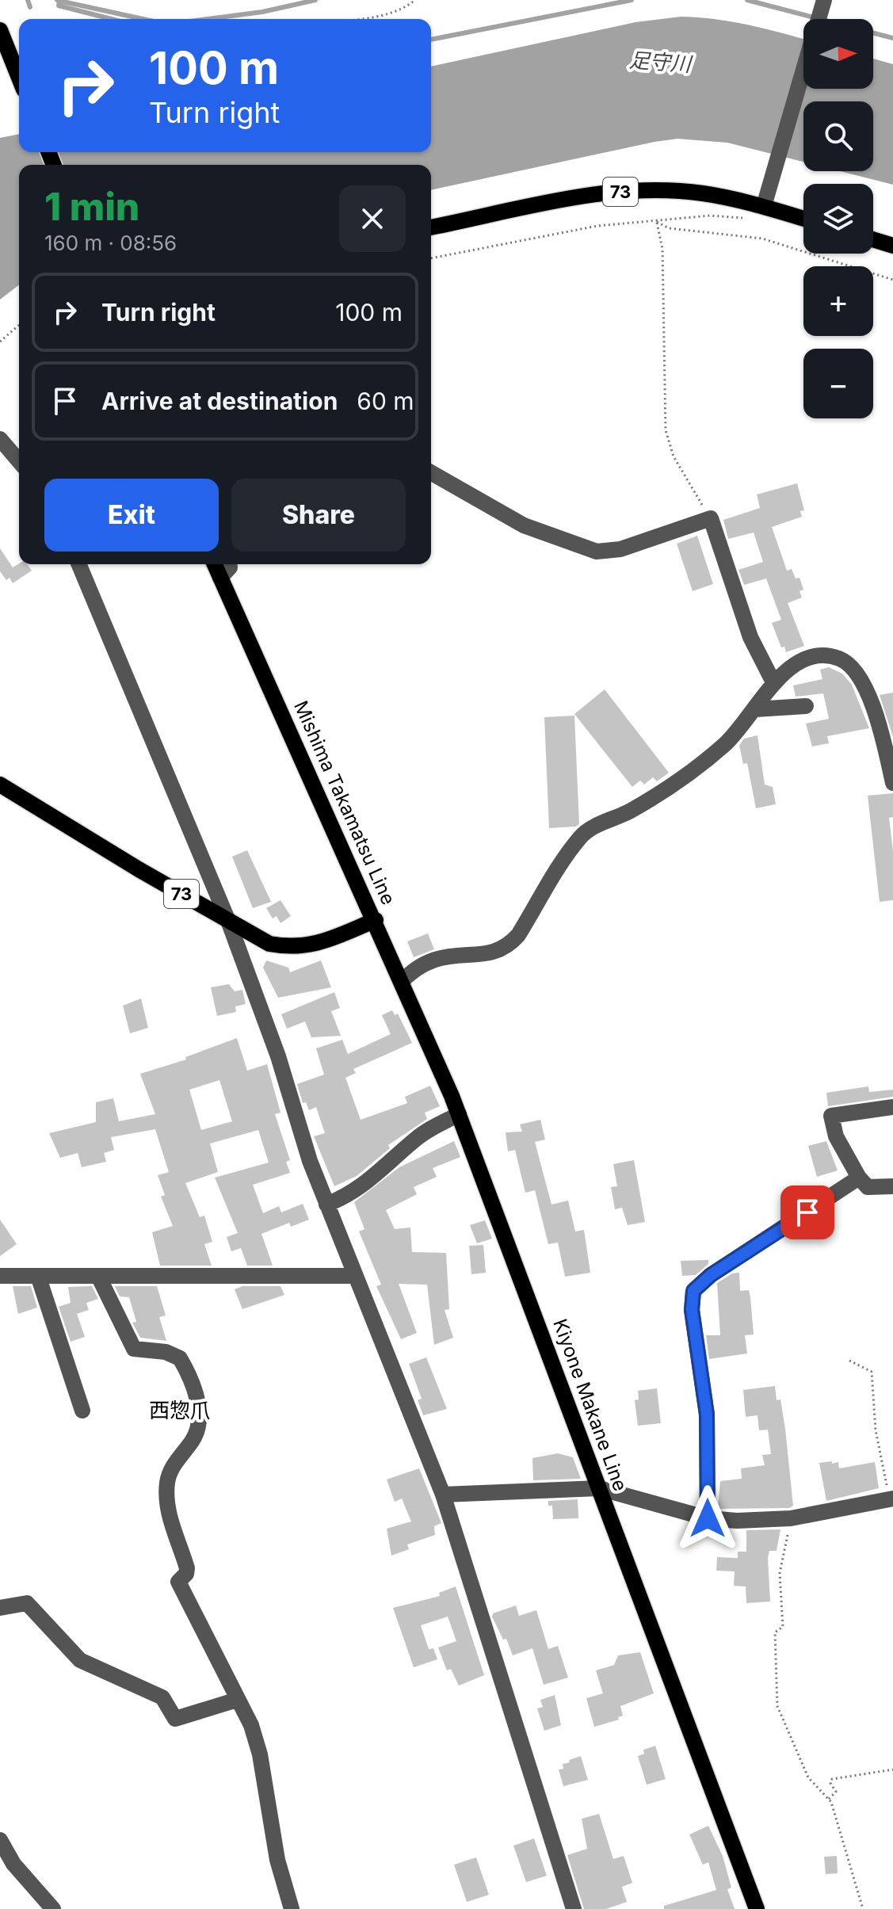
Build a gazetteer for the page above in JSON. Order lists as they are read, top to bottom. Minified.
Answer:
{"streets":{"main road":["73","Mishima Takamatsu Line","Kiyone Makane Line"]},"crossings":[["Mishima Takamatsu Line","Kiyone Makane Line"]],"districts":["西惣爪"],"water":["足守川"],"north":"right","page":{"map_buttons":["+","−"],"turn":["100 m","Turn right"],"heading":["1 min","160 m · 08:56"],"list":[{"name":"Turn right","value":"100 m"},{"name":"Arrive at destination","value":"60 m"}],"buttons":["Exit","Share"]}}
